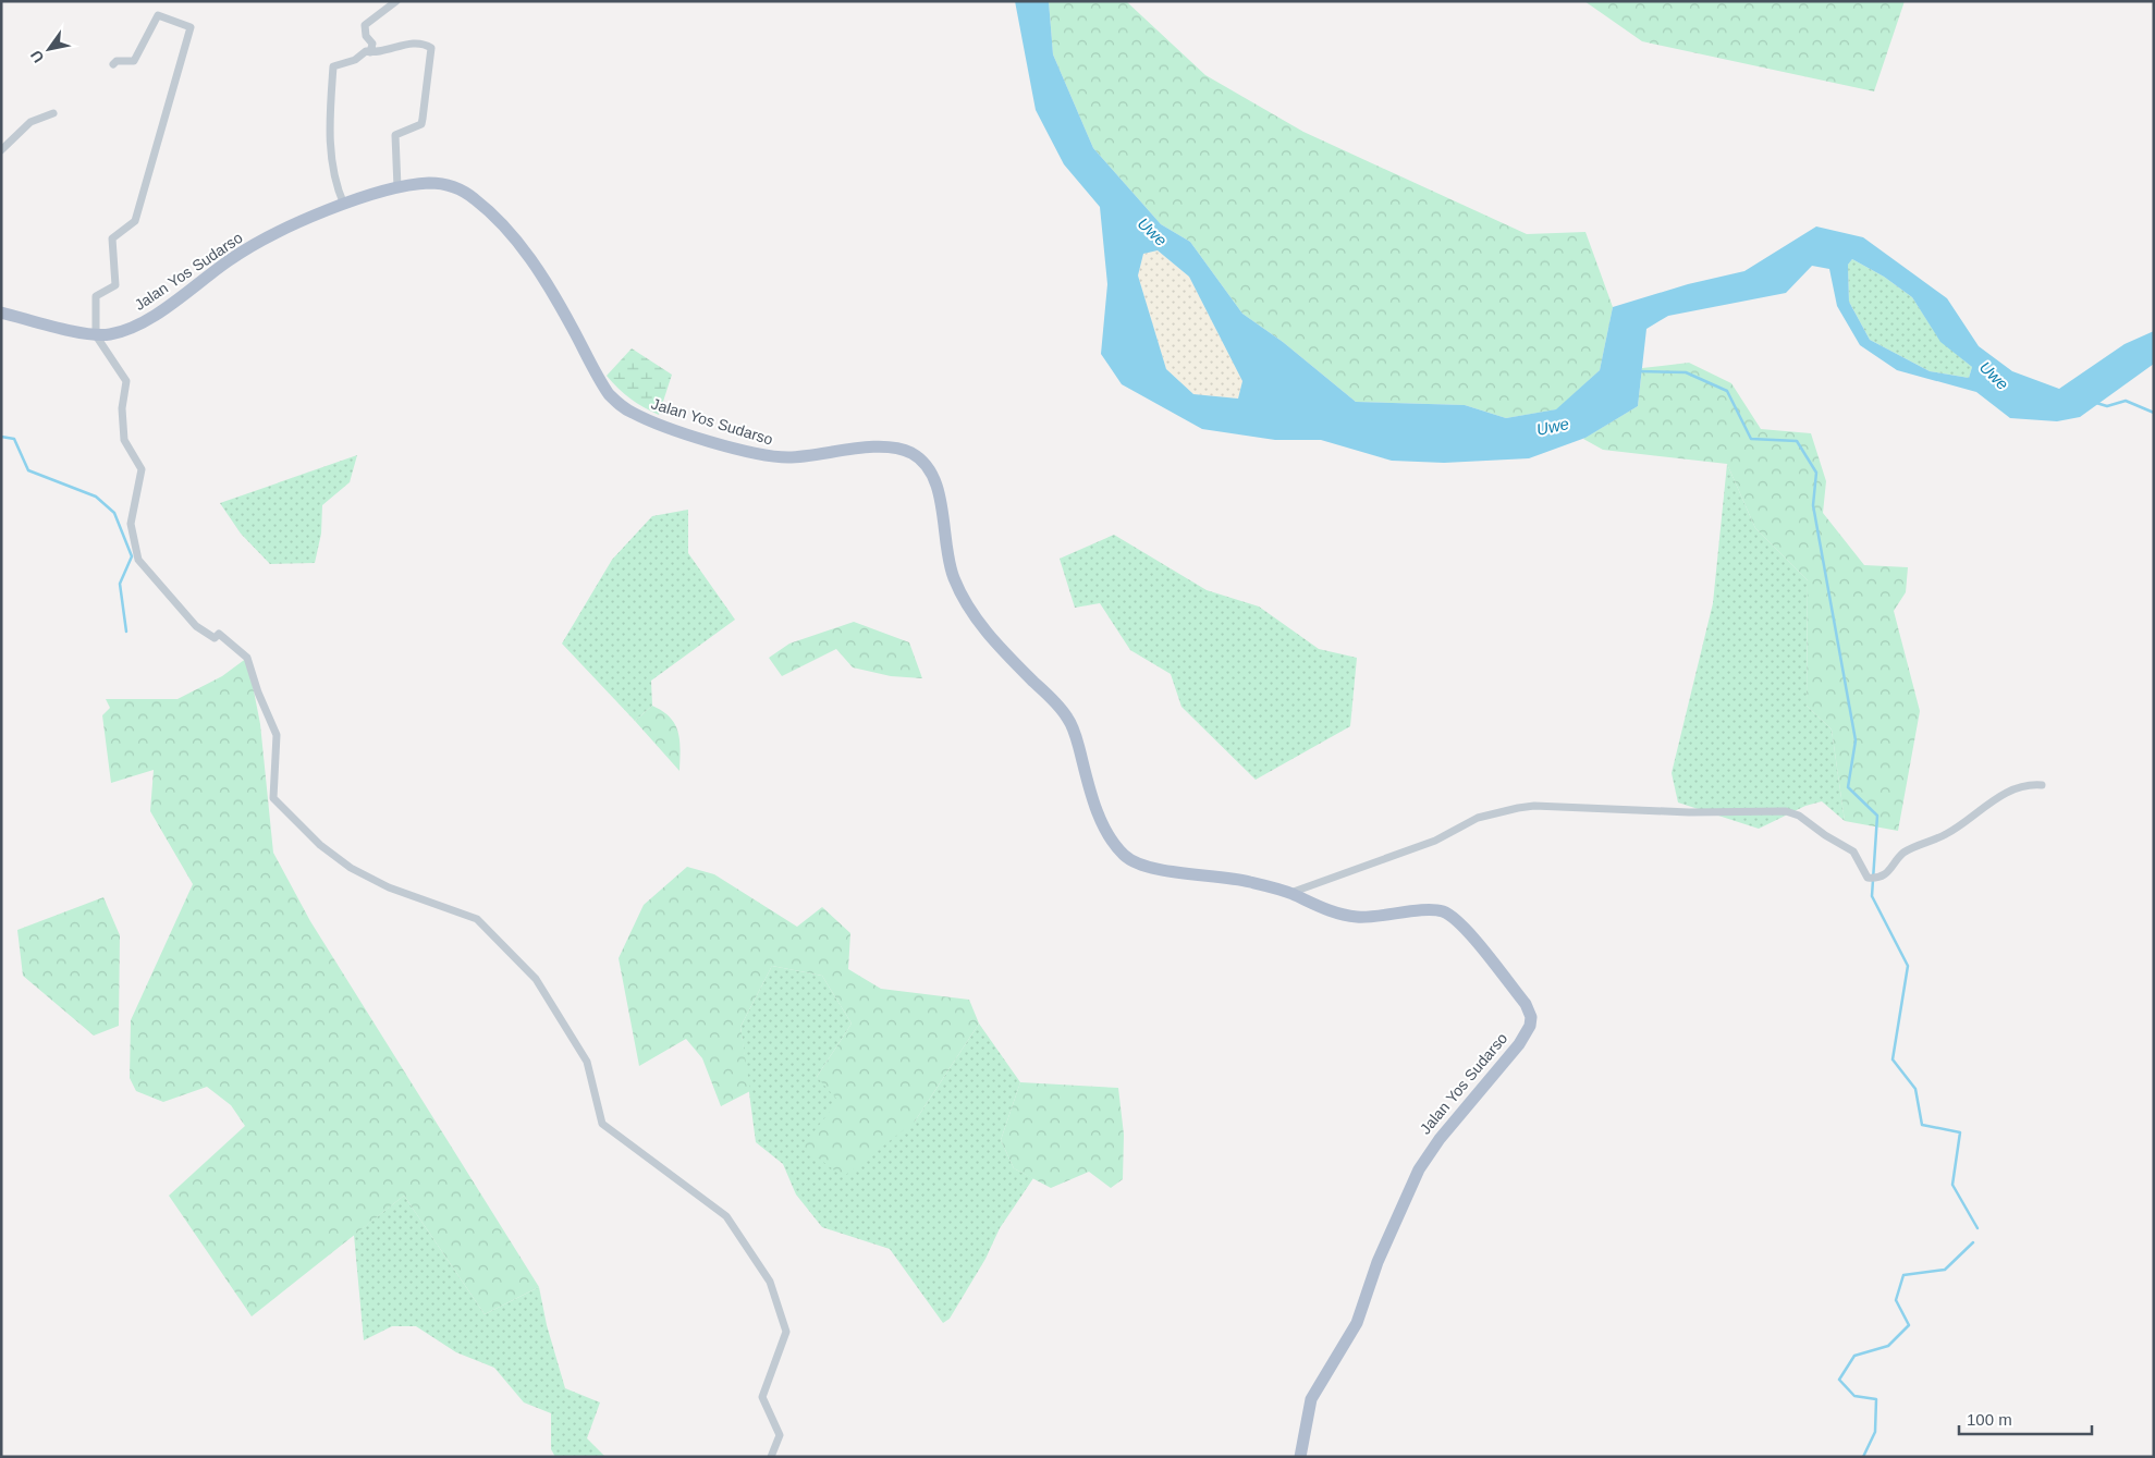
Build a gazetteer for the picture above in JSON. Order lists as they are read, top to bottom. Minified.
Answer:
{"streets":{"main road":["Jalan Yos Sudarso"]},"water":["Uwe"],"scale_bar":"100 m","north":"bottom left"}
